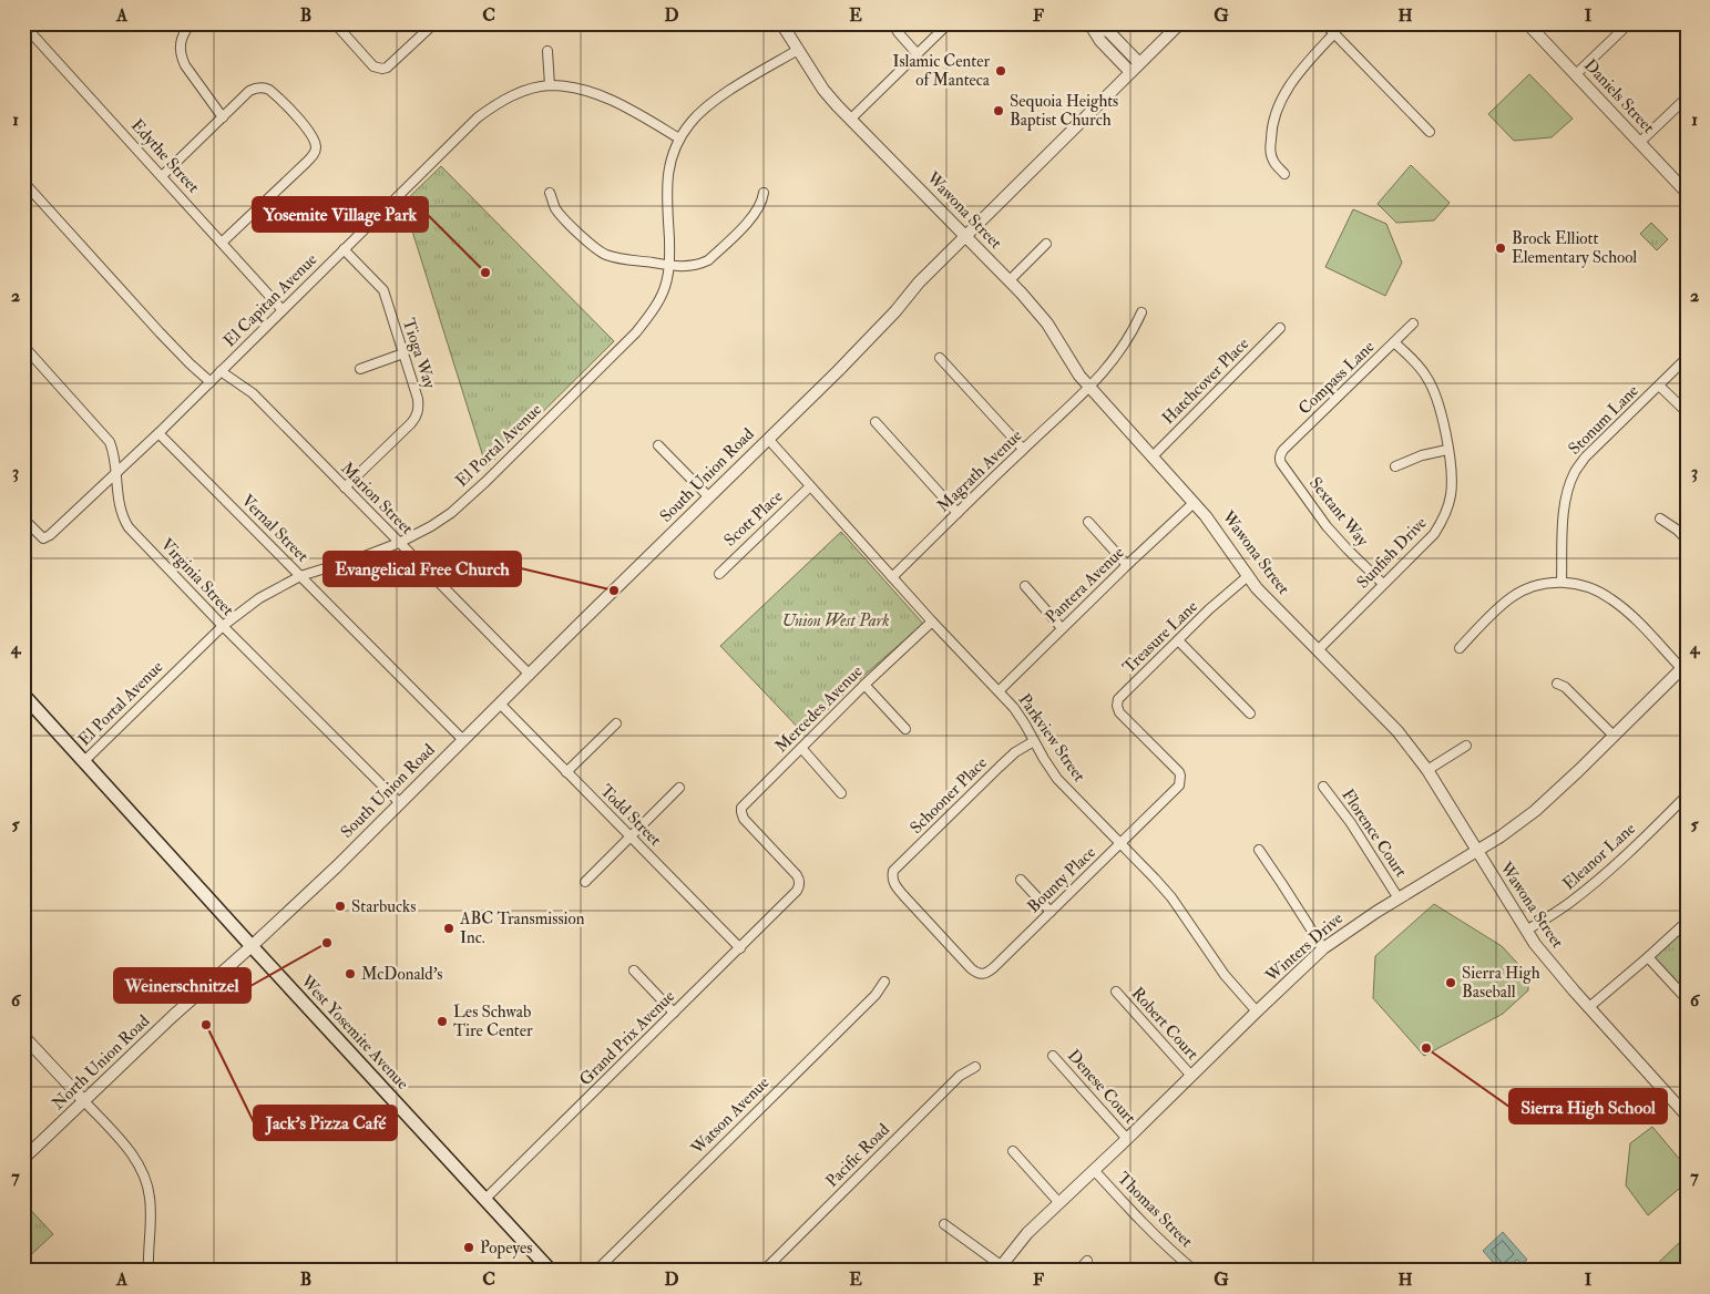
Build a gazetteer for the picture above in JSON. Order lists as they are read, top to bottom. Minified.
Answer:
{"streets":{"main road":["West Yosemite Avenue"],"street":["Daniels Street","Edythe Street","Wawona Street","El Capitan Avenue","Tioga Way","Compass Lane","Hatchcover Place","Stonum Lane","El Portal Avenue","Magrath Avenue","South Union Road","Marion Street","Sextant Way","Scott Place","Vernal Street","Sunfish Drive","Virginia Street","Pantera Avenue","Treasure Lane","Mercedes Avenue","Parkview Street","Schooner Place","Todd Street","Florence Court","Eleanor Lane","Bounty Place","Winters Drive","Robert Court","Grand Prix Avenue","North Union Road","Denese Court","Watson Avenue","Pacific Road","Thomas Street"]},"crossings":[["Edythe Street","El Capitan Avenue"],["Wawona Street","Hatchcover Place"],["Wawona Street","El Portal Avenue"],["Wawona Street","Magrath Avenue"],["Wawona Street","South Union Road"],["Wawona Street","Sunfish Drive"],["Wawona Street","Pantera Avenue"],["Wawona Street","Treasure Lane"],["Wawona Street","Eleanor Lane"],["Wawona Street","Winters Drive"],["El Capitan Avenue","Tioga Way"],["El Capitan Avenue","El Portal Avenue"],["El Capitan Avenue","Marion Street"],["El Capitan Avenue","Vernal Street"],["El Capitan Avenue","Virginia Street"],["Tioga Way","Marion Street"],["Compass Lane","Sextant Way"],["Compass Lane","Sunfish Drive"],["El Portal Avenue","Marion Street"],["El Portal Avenue","Vernal Street"],["El Portal Avenue","Virginia Street"],["El Portal Avenue","West Yosemite Avenue"],["Magrath Avenue","Parkview Street"],["South Union Road","Marion Street"],["South Union Road","Vernal Street"],["South Union Road","Virginia Street"],["South Union Road","Parkview Street"],["South Union Road","Todd Street"],["South Union Road","West Yosemite Avenue"],["South Union Road","North Union Road"],["Sextant Way","Sunfish Drive"],["Scott Place","Parkview Street"],["Pantera Avenue","Parkview Street"],["Treasure Lane","Bounty Place"],["Mercedes Avenue","Parkview Street"],["Mercedes Avenue","Grand Prix Avenue"],["Parkview Street","Schooner Place"],["Parkview Street","Bounty Place"],["Parkview Street","Winters Drive"],["Schooner Place","Bounty Place"],["Todd Street","Grand Prix Avenue"],["Florence Court","Winters Drive"],["Winters Drive","Robert Court"],["Winters Drive","Denese Court"],["Winters Drive","Thomas Street"],["West Yosemite Avenue","Grand Prix Avenue"],["West Yosemite Avenue","North Union Road"]],"parks":["Union West Park"],"places":["Islamic Center of Manteca","Sequoia Heights Baptist Church","Brock Elliott Elementary School","Yosemite Village Park","Evangelical Free Church","Starbucks","ABC Transmission Inc.","Weinerschnitzel","McDonald's","Sierra High Baseball","Les Schwab Tire Center","Jack's Pizza Café","Sierra High School","Popeyes"],"grid":{"columns":["A","B","C","D","E","F","G","H","I"],"rows":["1","2","3","4","5","6","7"]}}
